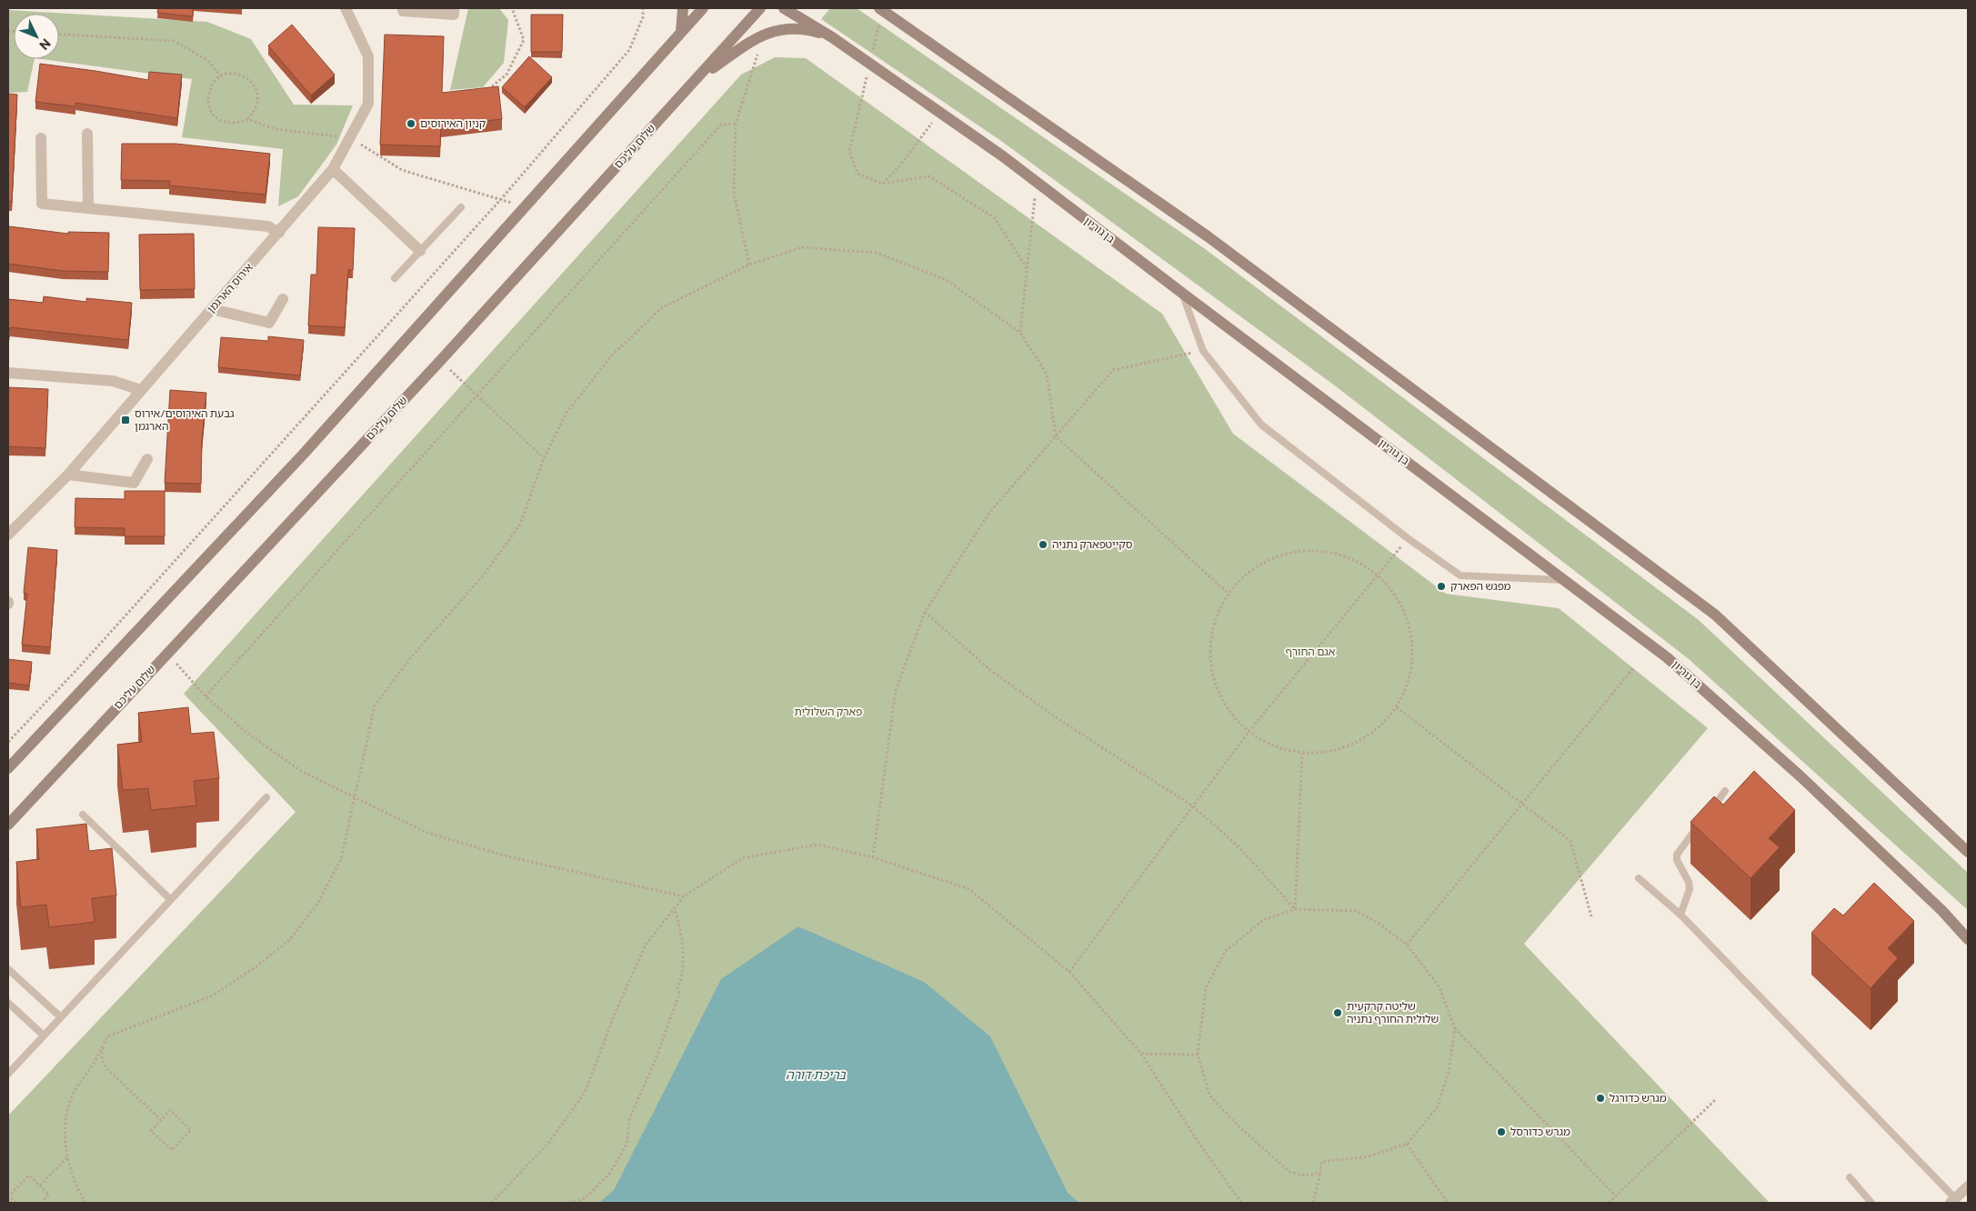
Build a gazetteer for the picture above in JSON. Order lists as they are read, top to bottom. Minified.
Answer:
{"streets":{"main road":["שלום עליכם","בן גוריון"],"street":["אירוס הארגמן"]},"water":["בריכת דורה"],"parks":["אגם החורף","פארק השלולית"],"places":{"other":["קניון האירוסים","סקייטפארק נתניה","מפגש הפארק","שליטה קרקעית שלולית החורף נתניה","מגרש כדורגל","מגרש כדורסל"],"transit":["גבעת האירוסים/אירוס הארגמן"]},"north":"bottom right"}
